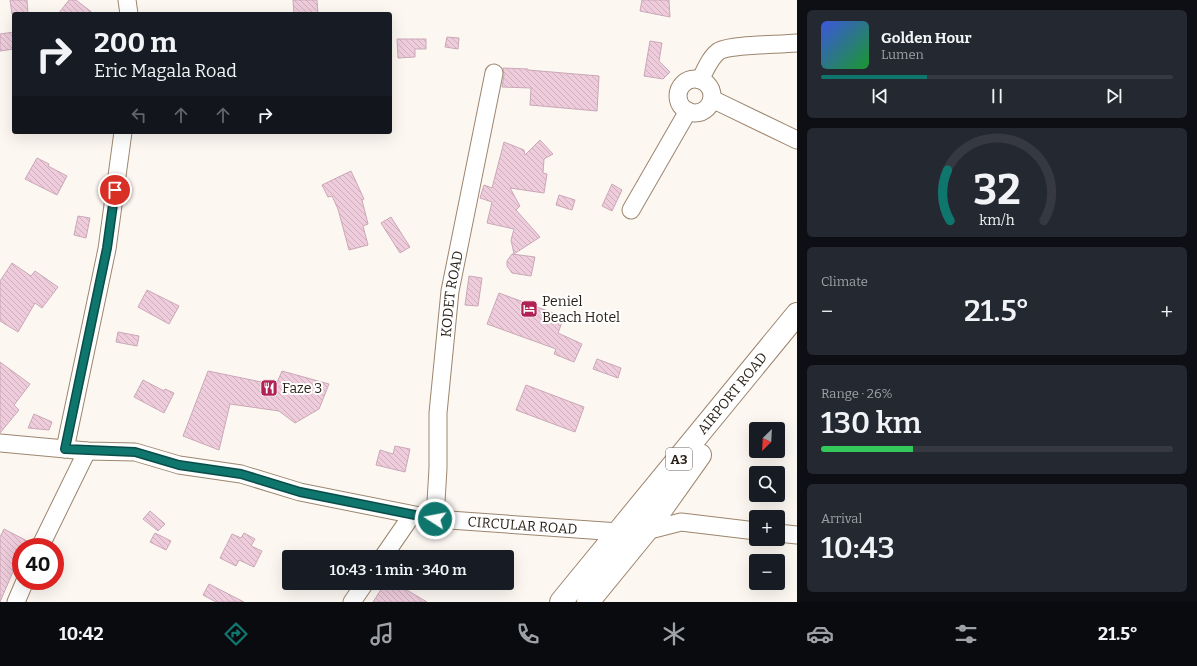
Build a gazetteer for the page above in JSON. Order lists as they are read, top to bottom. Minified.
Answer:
{"streets":{"highway":["AIRPORT ROAD","A3"],"street":["KODET ROAD","CIRCULAR ROAD"]},"crossings":[["KODET ROAD","CIRCULAR ROAD"],["AIRPORT ROAD","CIRCULAR ROAD"]],"places":{"hotel":["Peniel Beach Hotel"],"restaurant":["Faze 3"]},"north":"bottom left","page":{"turn":["200 m","Eric Magala Road"],"song":["Golden Hour","Lumen"],"tile":["Climate",["Range · 26%","130 km"],["Arrival","10:43"]],"heat":["−","21.5°","+"],"map_buttons":["+","−"],"limit":"40","trip":"10:43 · 1 min · 340 m","tabs":["10:42","21.5°"],"gauge":["32","km/h"]}}
